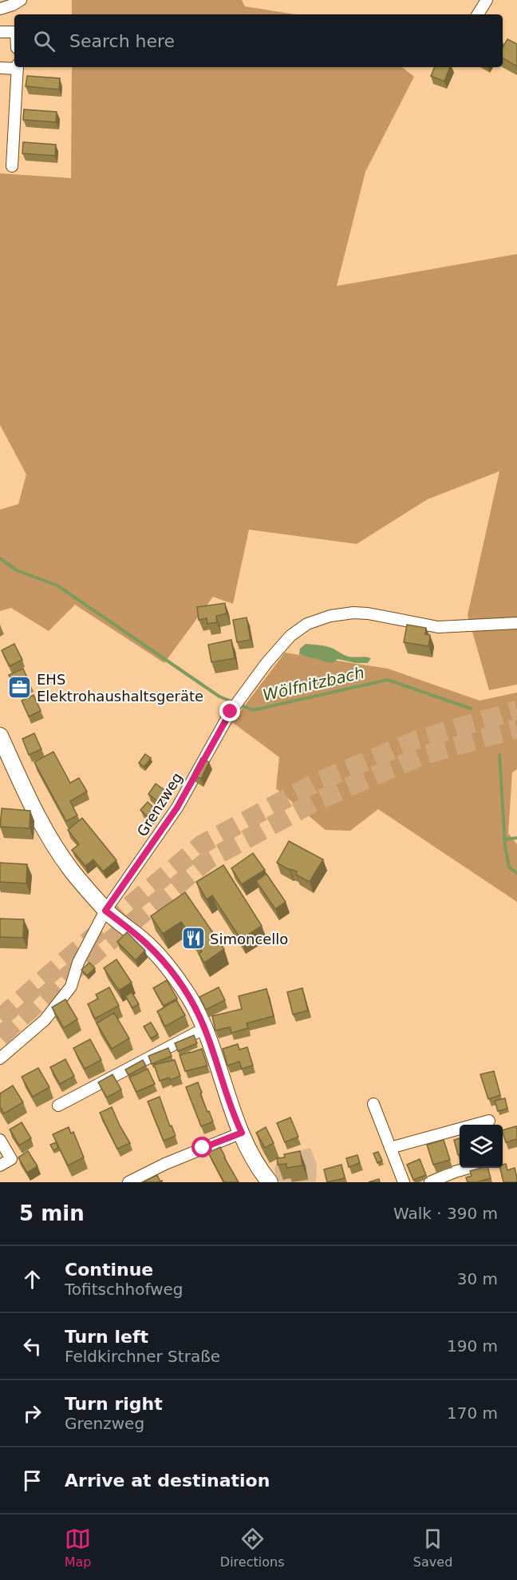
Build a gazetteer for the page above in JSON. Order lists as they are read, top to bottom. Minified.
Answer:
{"streets":{"street":["Grenzweg"]},"water":["Wölfnitzbach"],"places":{"office":["EHS Elektrohaushaltsgeräte"],"restaurant":["Simoncello"]},"page":{"search":"Search here","heading":["5 min","Walk · 390 m"],"list":[["Continue","Tofitschhofweg","30 m"],["Turn left","Feldkirchner Straße","190 m"],["Turn right","Grenzweg","170 m"],"Arrive at destination"],"nav":["Map","Directions","Saved"]}}
